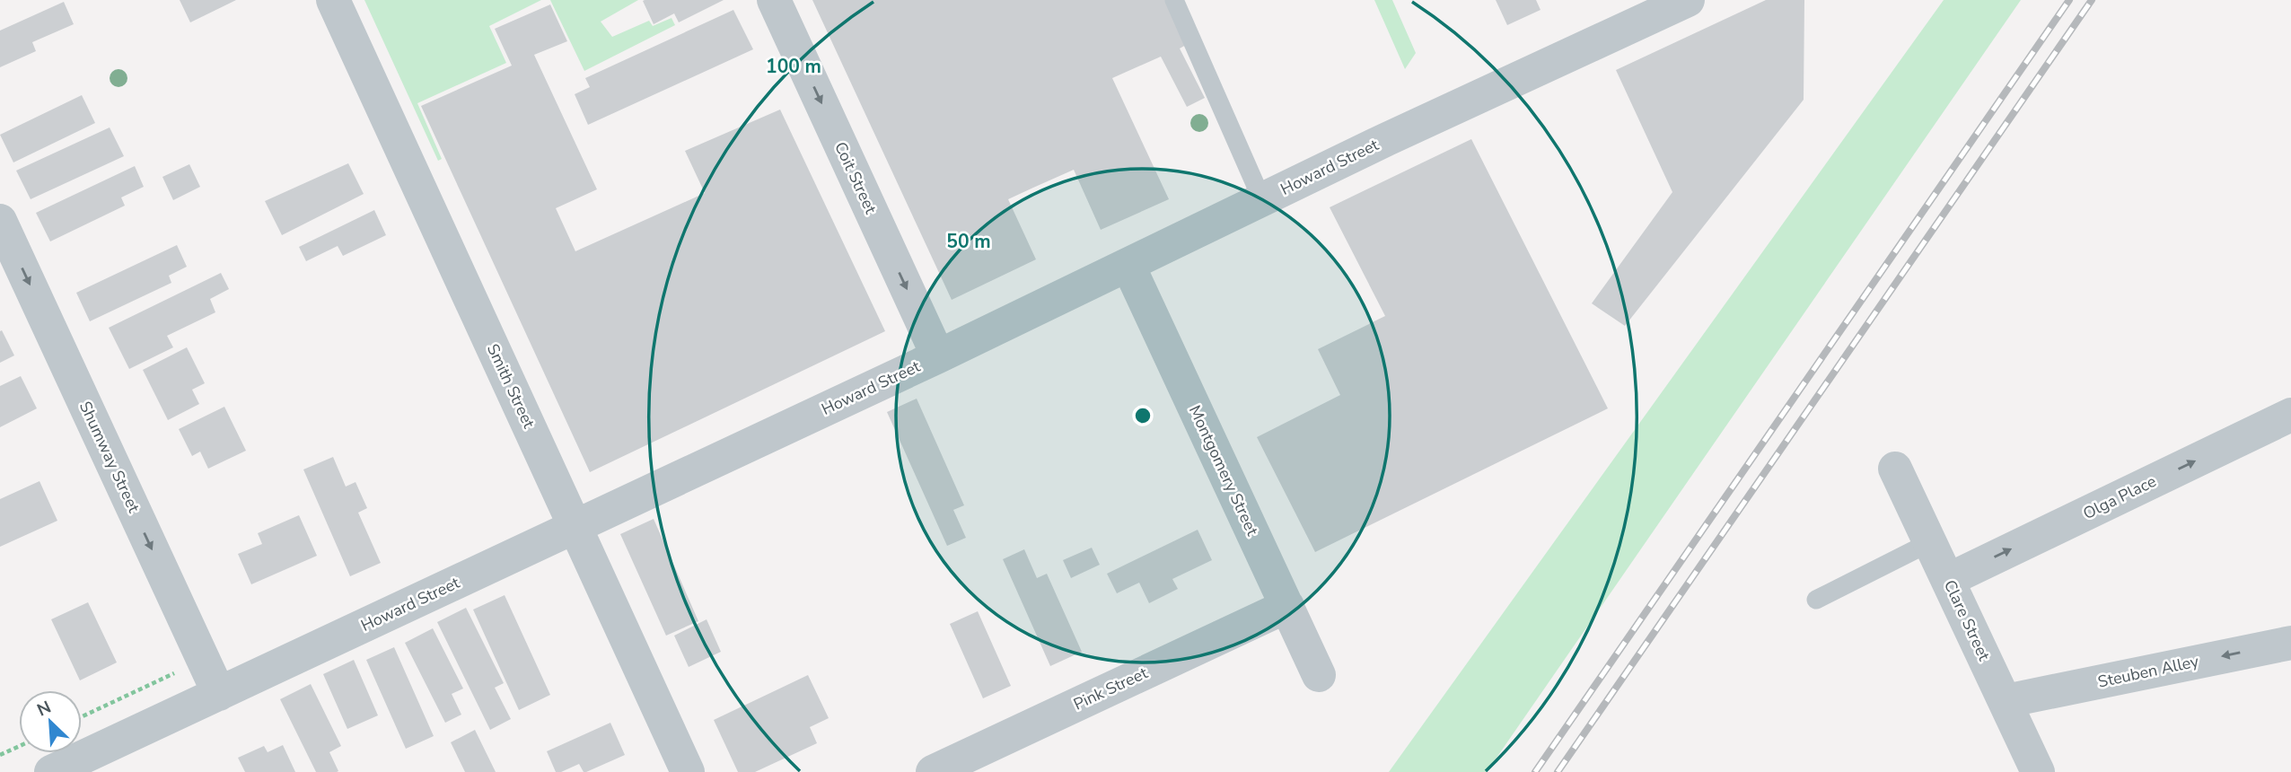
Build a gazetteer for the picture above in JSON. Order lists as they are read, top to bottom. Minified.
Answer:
{"streets":{"street":["Howard Street","Coit Street","Smith Street","Shumway Street","Montgomery Street","Olga Place","Clare Street","Steuben Alley","Pink Street"]},"crossings":[["Howard Street","Coit Street"],["Howard Street","Smith Street"],["Howard Street","Shumway Street"],["Howard Street","Montgomery Street"],["Montgomery Street","Pink Street"],["Olga Place","Clare Street"],["Clare Street","Steuben Alley"]],"one_way":["Coit Street","Shumway Street","Olga Place","Steuben Alley"],"north":"top left","rings":["100 m","50 m"]}
